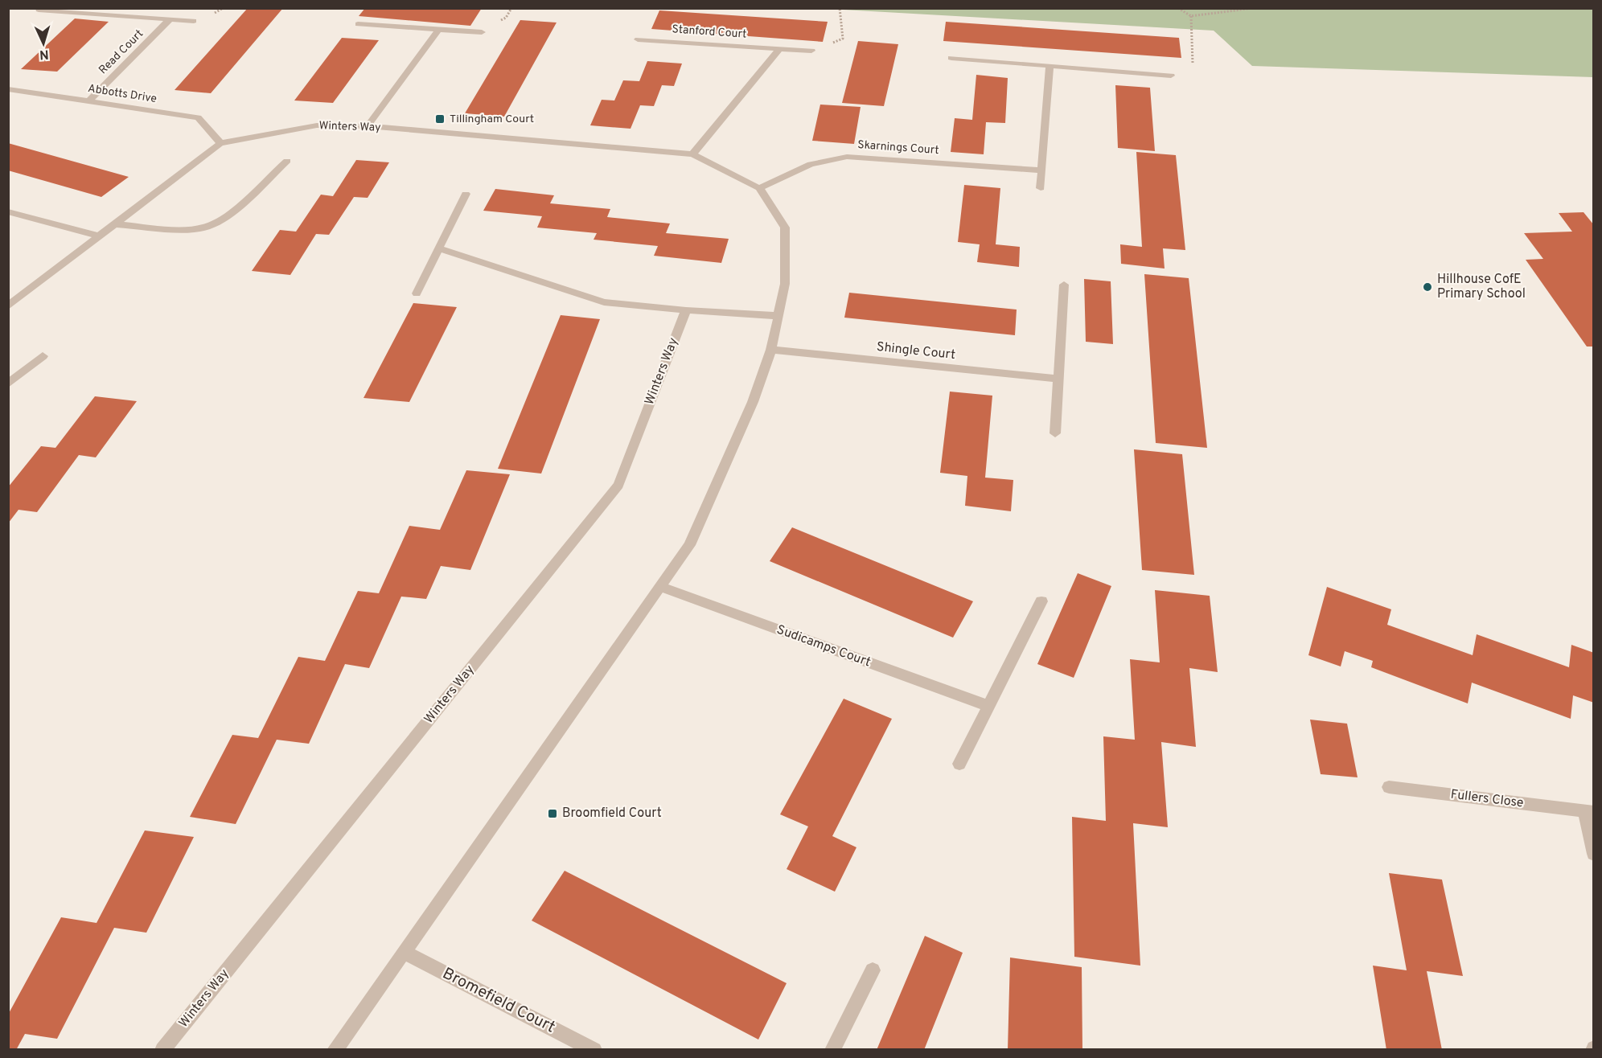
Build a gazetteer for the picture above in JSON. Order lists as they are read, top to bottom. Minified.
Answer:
{"streets":{"street":["Stanford Court","Read Court","Abbotts Drive","Winters Way","Skarnings Court","Shingle Court","Sudicamps Court","Fullers Close","Bromefield Court"]},"crossings":[["Read Court","Abbotts Drive"],["Abbotts Drive","Winters Way"],["Winters Way","Skarnings Court"]],"places":{"transit":["Tillingham Court","Broomfield Court"],"other":["Hillhouse CofE Primary School"]},"north":"bottom"}
